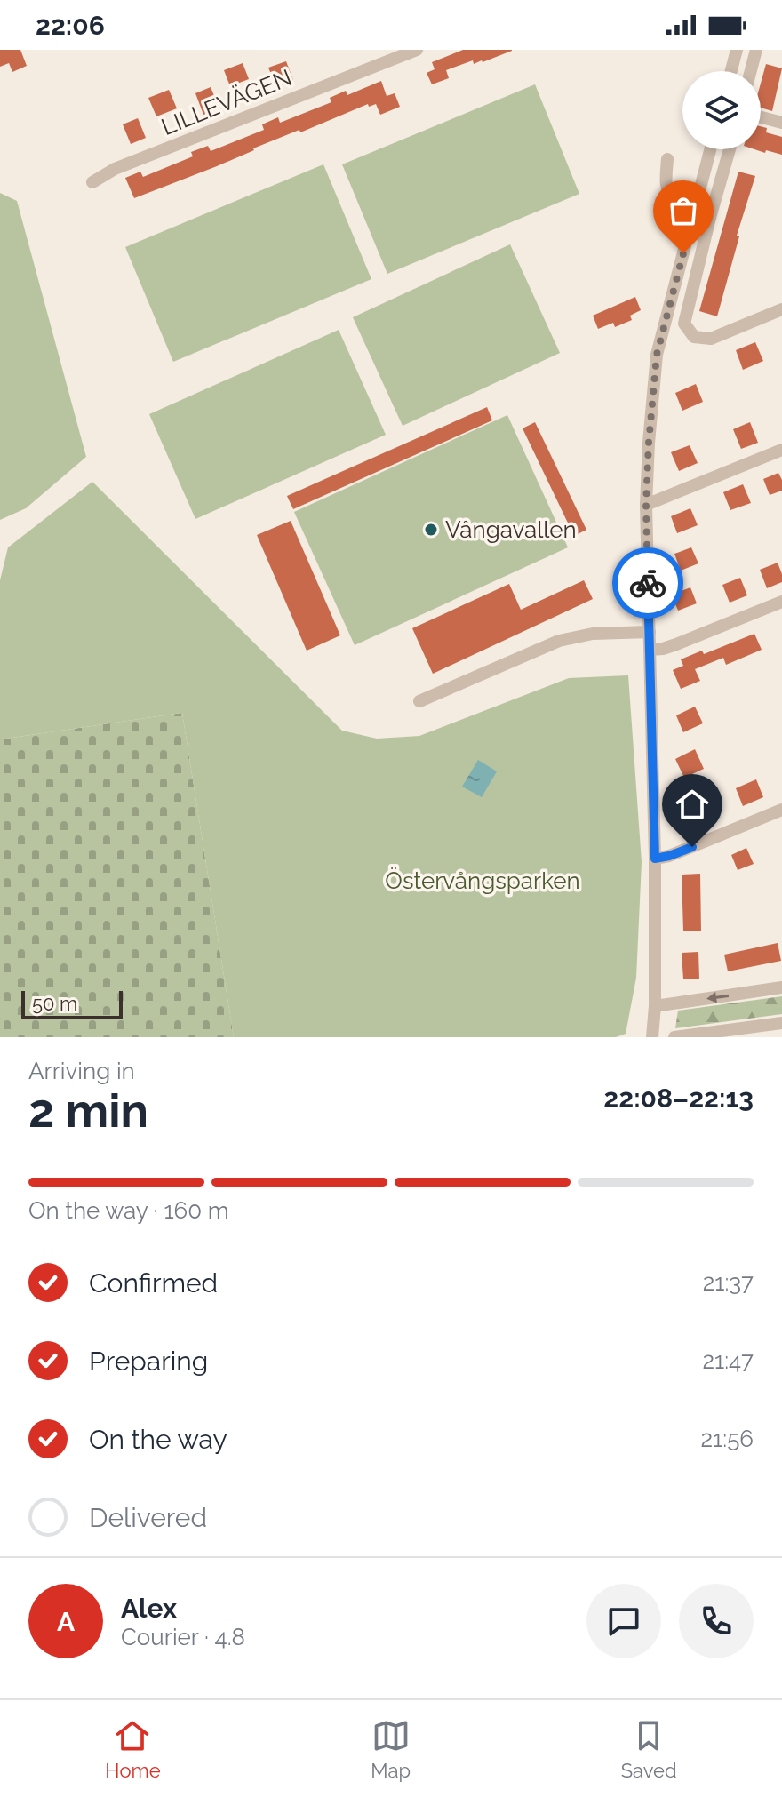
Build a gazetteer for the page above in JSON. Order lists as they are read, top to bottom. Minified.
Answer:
{"streets":{"street":["LILLEVÄGEN"]},"parks":["Östervångsparken"],"places":["Vångavallen"],"scale_bar":"50 m","page":{"status":"22:06","scale":"50 m","heading":["2 min","Arriving in","22:08–22:13"],"panel":["Alex","Courier · 4.8"],"bar":"On the way · 160 m","list":[["Confirmed","21:37"],["Preparing","21:47"],["On the way","21:56"],"Delivered"],"round":"A","tabs":["Home","Map","Saved"]}}
